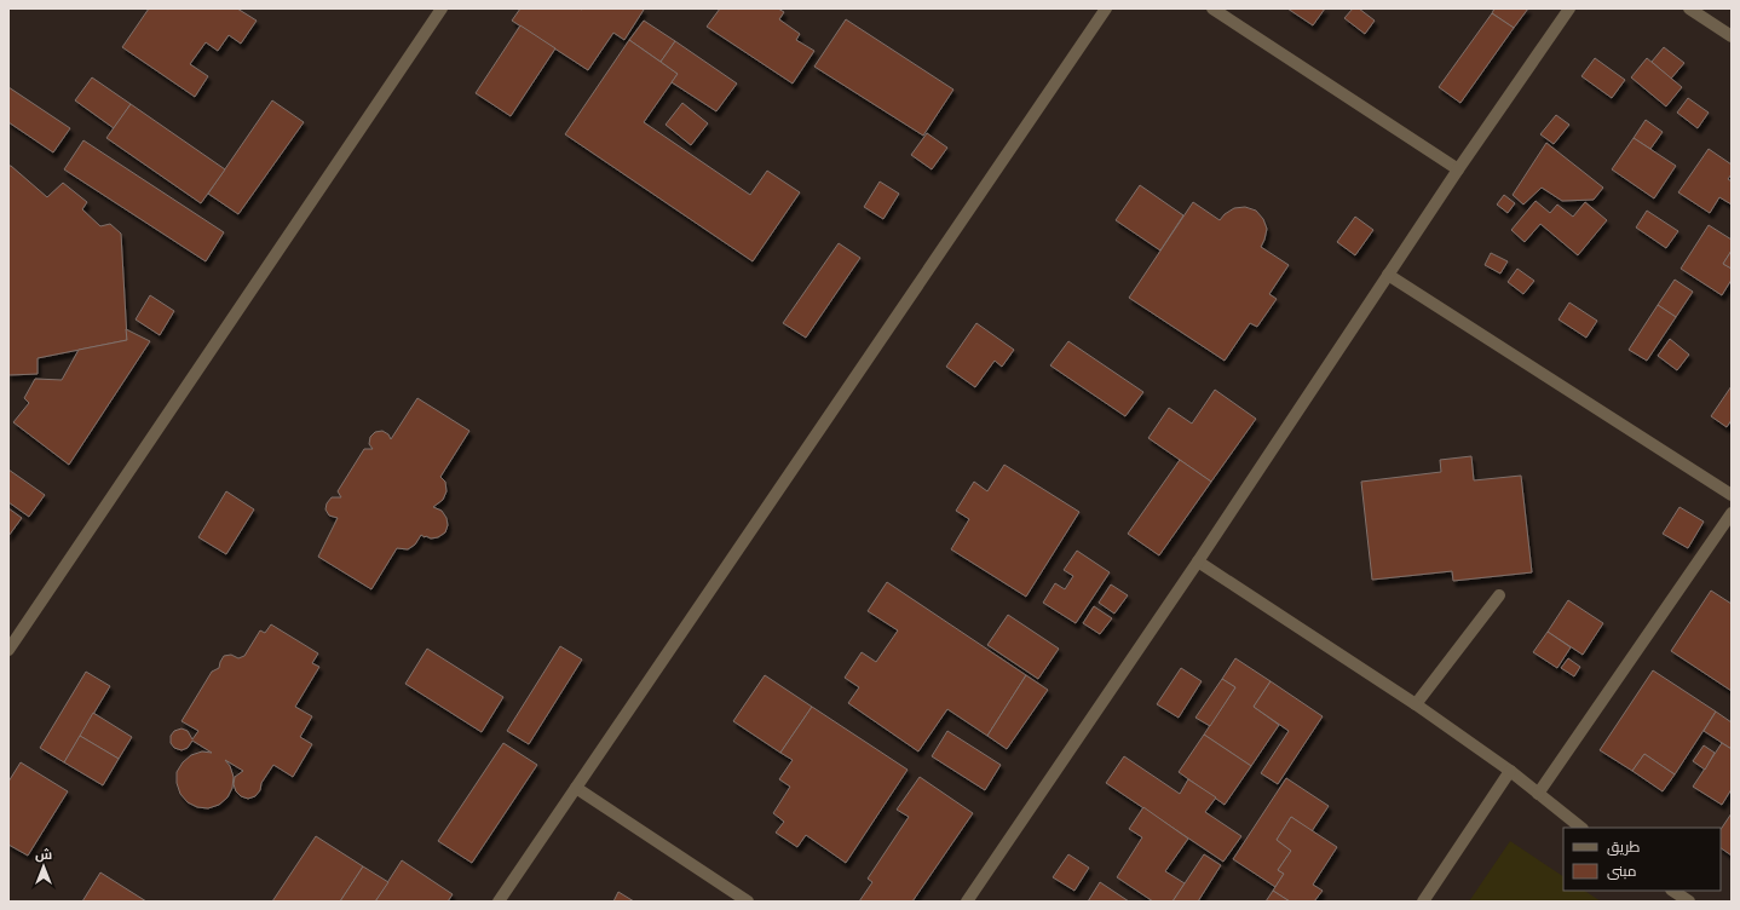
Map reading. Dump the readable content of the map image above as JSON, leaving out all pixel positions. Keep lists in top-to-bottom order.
{
  "legend": ["طريق", "مبنى"],
  "north": "top"
}
